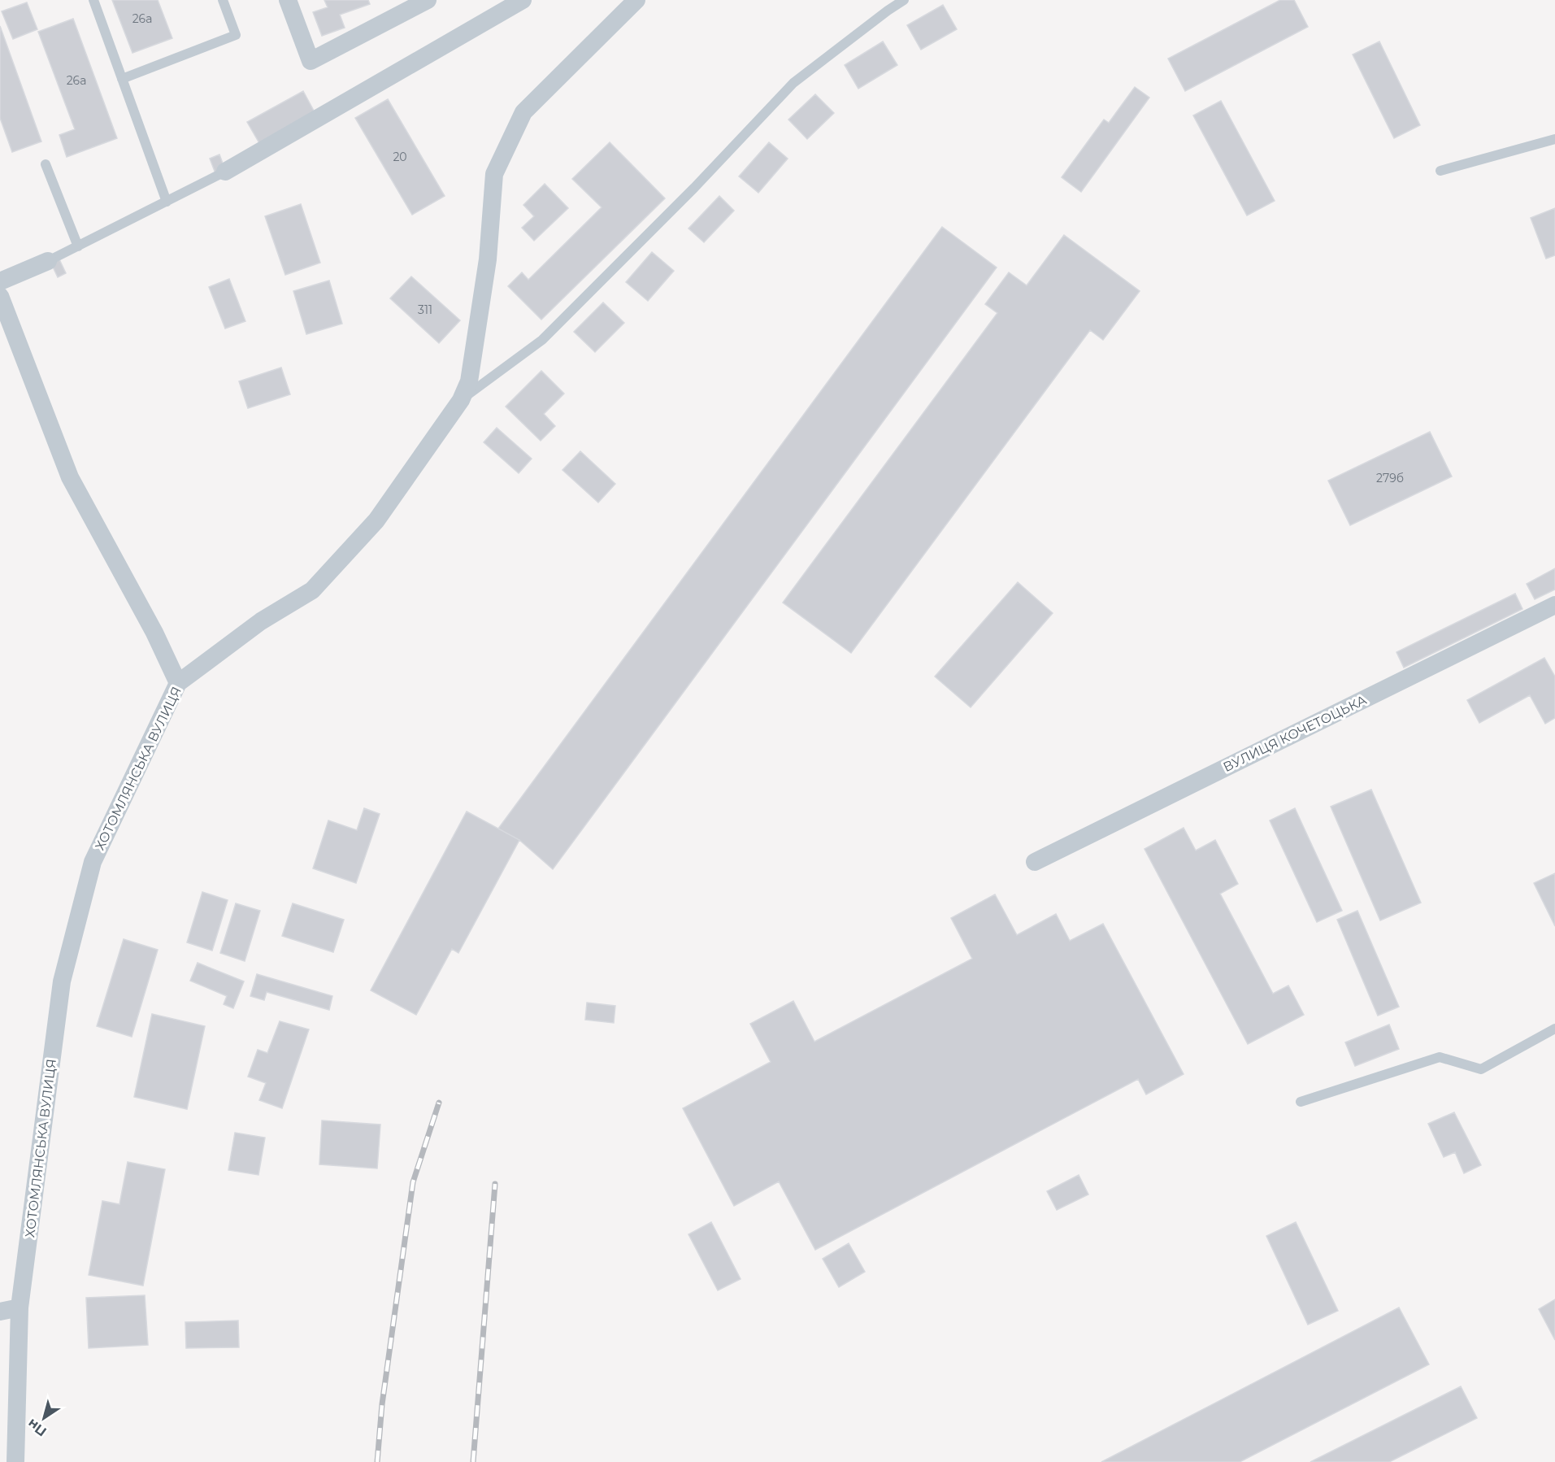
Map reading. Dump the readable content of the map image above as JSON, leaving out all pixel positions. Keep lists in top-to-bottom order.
{
  "streets": {
    "street": ["ВУЛИЦЯ КОЧЕТОЦЬКА", "ХОТОМЛЯНСЬКА ВУЛИЦЯ"]
  },
  "house_numbers": [
    "26а",
    "26а",
    "20",
    "311",
    "279б"
  ],
  "north": "bottom left"
}
